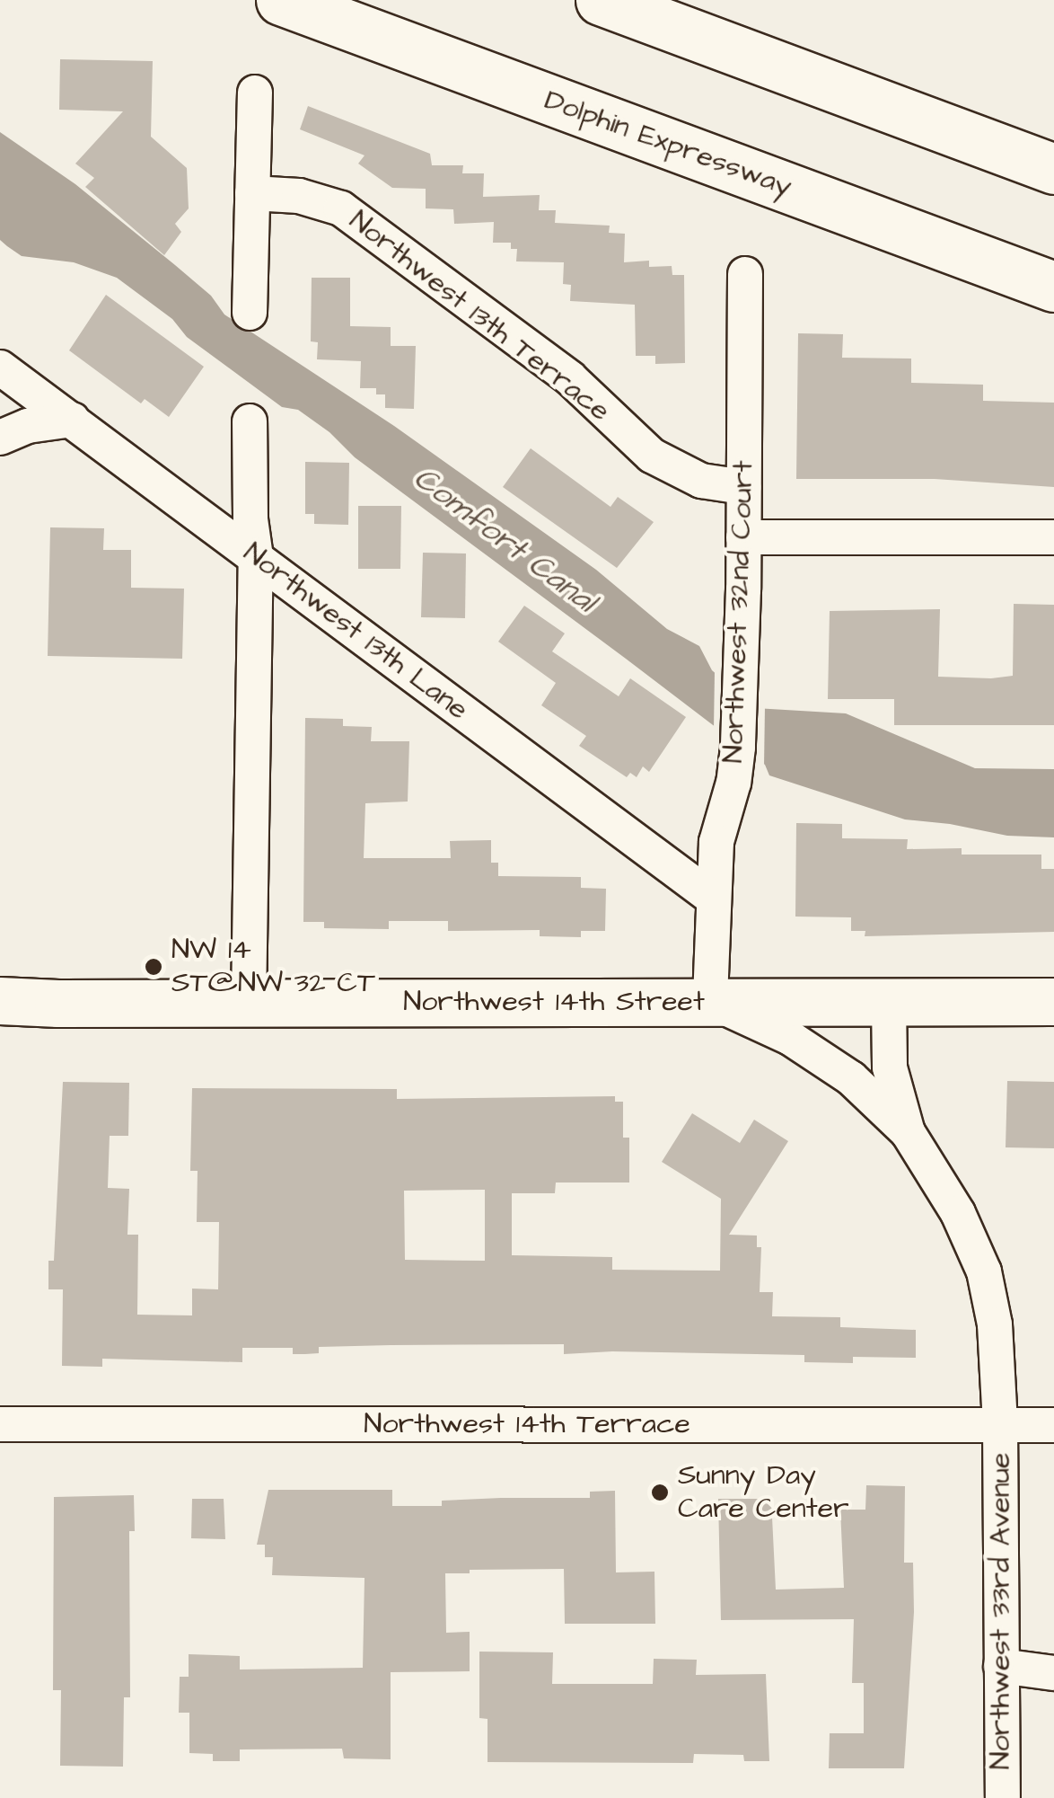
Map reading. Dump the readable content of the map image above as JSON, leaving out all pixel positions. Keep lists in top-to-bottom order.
{
  "streets": {
    "highway": ["Dolphin Expressway"],
    "street": [
      "Northwest 13th Terrace",
      "Northwest 32nd Court",
      "Northwest 13th Lane",
      "Northwest 14th Street",
      "Northwest 14th Terrace",
      "Northwest 33rd Avenue"
    ]
  },
  "crossings": [
    ["Northwest 13th Terrace", "Northwest 32nd Court"],
    ["Northwest 32nd Court", "Northwest 13th Lane"],
    ["Northwest 32nd Court", "Northwest 14th Street"],
    ["Northwest 14th Terrace", "Northwest 33rd Avenue"]
  ],
  "water": ["Comfort Canal"],
  "places": ["NW 14 ST@NW 32 CT", "Sunny Day Care Center"]
}
